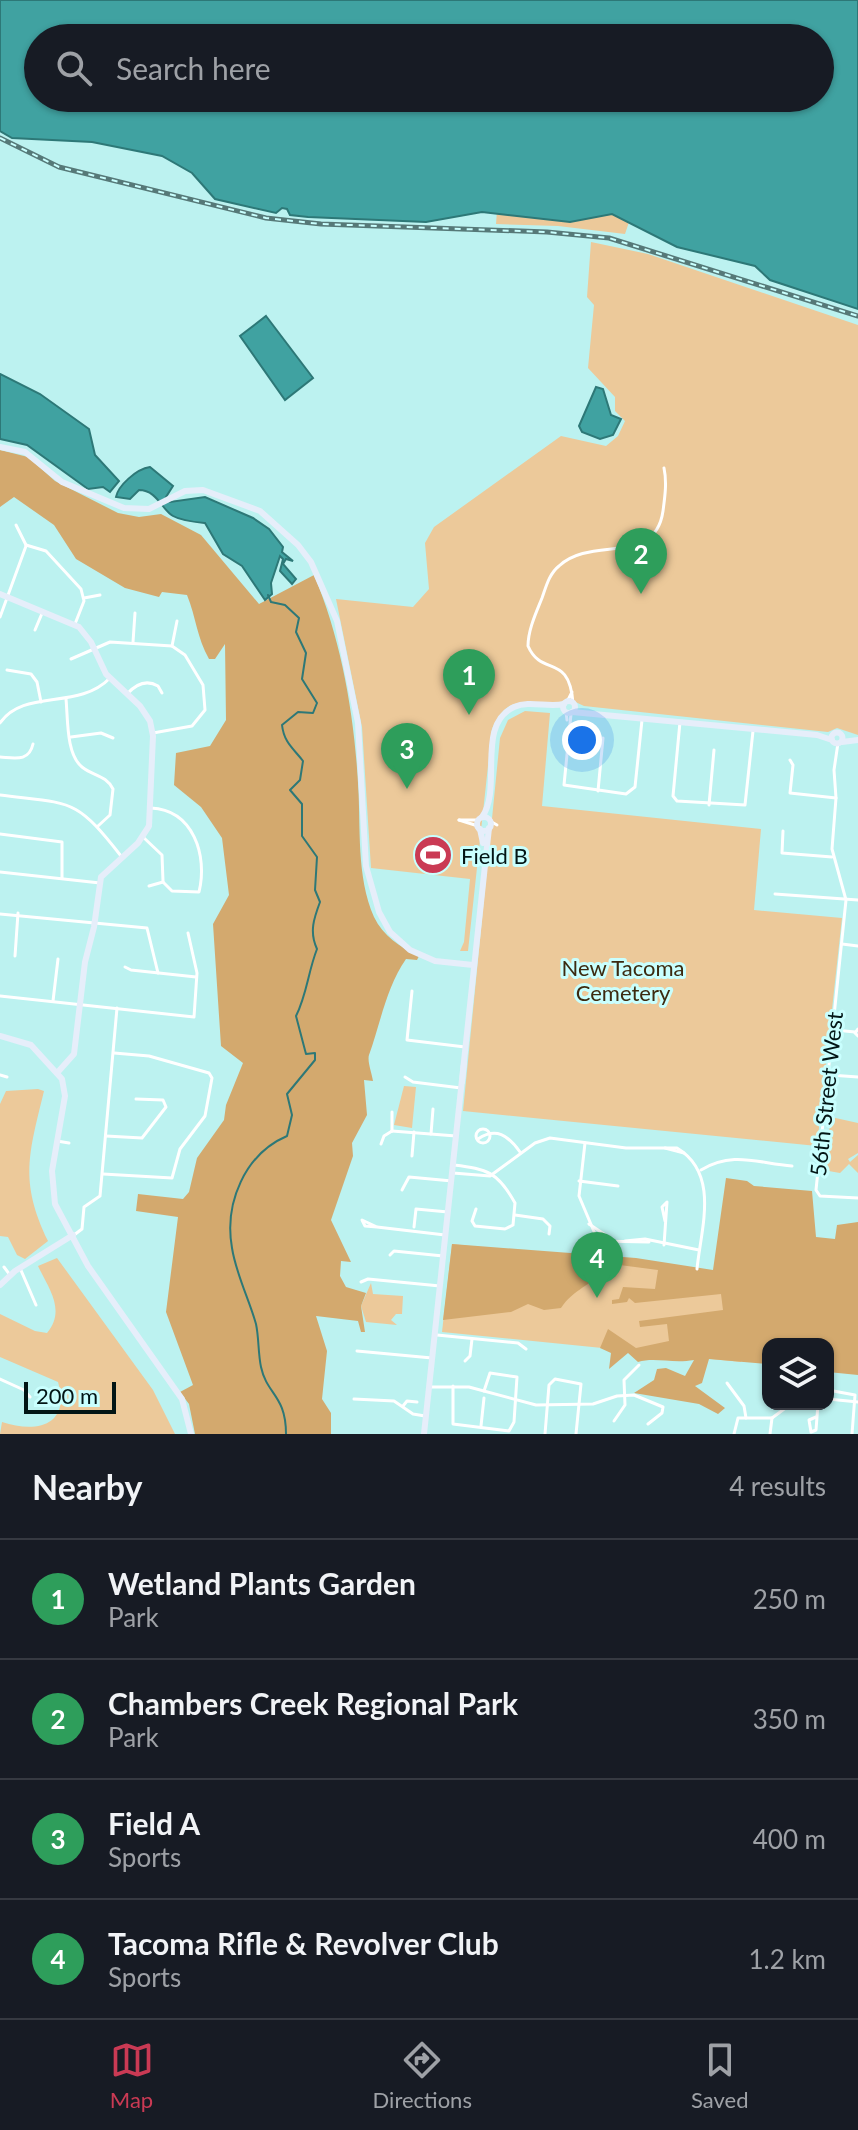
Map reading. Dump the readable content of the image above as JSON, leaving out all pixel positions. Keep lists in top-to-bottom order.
{
  "streets": {
    "street": ["56th Street West"]
  },
  "parks": ["New Tacoma Cemetery"],
  "places": {
    "sports": ["Field B"]
  },
  "scale_bar": "200 m",
  "page": {
    "search": "Search here",
    "pins": [
      "2",
      "1",
      "3",
      "4"
    ],
    "scale": "200 m",
    "heading": ["Nearby", "4 results"],
    "list": [
      {
        "mark": "1",
        "name": "Wetland Plants Garden",
        "note": "Park",
        "value": "250 m"
      },
      {
        "mark": "2",
        "name": "Chambers Creek Regional Park",
        "note": "Park",
        "value": "350 m"
      },
      {
        "mark": "3",
        "name": "Field A",
        "note": "Sports",
        "value": "400 m"
      },
      {
        "mark": "4",
        "name": "Tacoma Rifle & Revolver Club",
        "note": "Sports",
        "value": "1.2 km"
      }
    ],
    "nav": ["Map", "Directions", "Saved"]
  }
}
